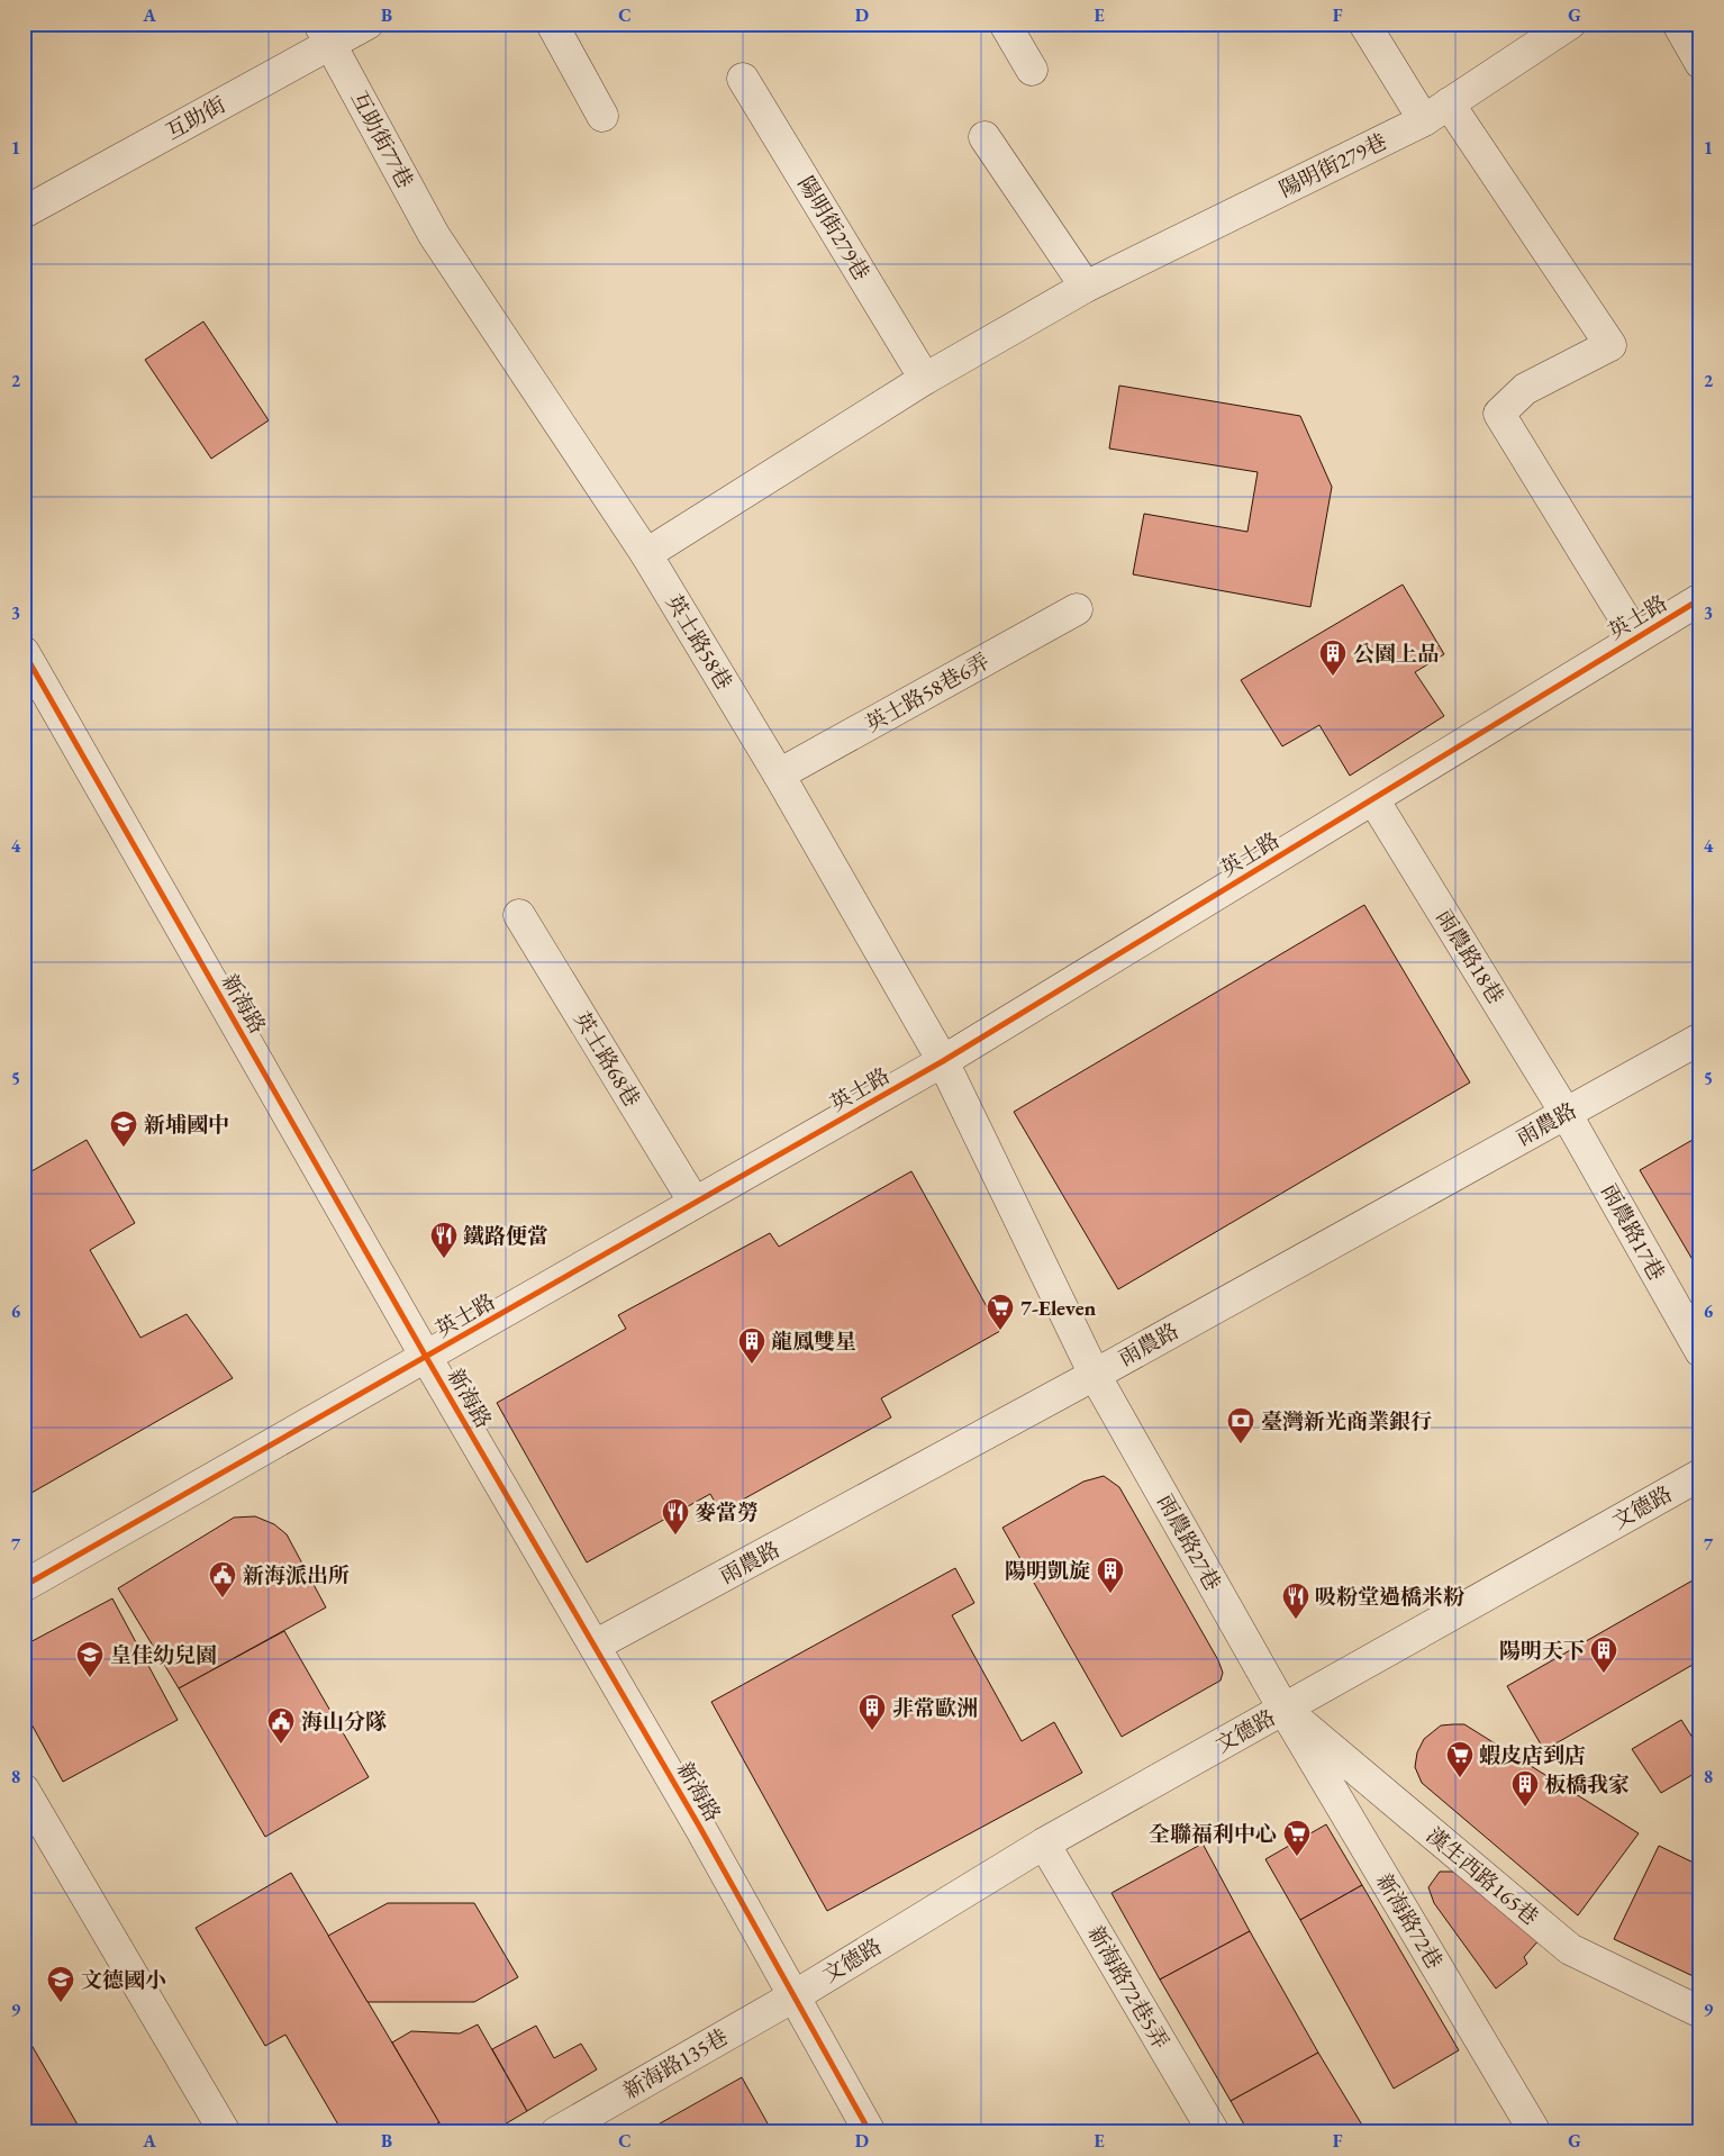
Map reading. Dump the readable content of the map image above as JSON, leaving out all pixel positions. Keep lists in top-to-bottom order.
{
  "streets": {
    "street": [
      "互助街",
      "互助街77巷",
      "陽明街279巷",
      "英士路",
      "英士路58巷",
      "英士路58巷6弄",
      "雨農路18巷",
      "新海路",
      "英士路68巷",
      "雨農路",
      "雨農路17巷",
      "文德路",
      "雨農路27巷",
      "漢生西路165巷",
      "新海路72巷",
      "新海路72巷5弄",
      "新海路135巷"
    ]
  },
  "crossings": [
    ["互助街", "互助街77巷"],
    ["互助街77巷", "英士路58巷"],
    ["陽明街279巷", "英士路58巷"],
    ["英士路", "英士路58巷"],
    ["英士路", "雨農路18巷"],
    ["英士路", "新海路"],
    ["英士路", "英士路68巷"],
    ["英士路", "雨農路27巷"],
    ["英士路58巷", "英士路58巷6弄"],
    ["英士路58巷", "雨農路27巷"],
    ["雨農路18巷", "雨農路"],
    ["雨農路18巷", "雨農路17巷"],
    ["新海路", "雨農路"],
    ["新海路", "文德路"],
    ["新海路", "新海路135巷"],
    ["雨農路", "雨農路17巷"],
    ["雨農路", "雨農路27巷"],
    ["文德路", "雨農路27巷"],
    ["文德路", "漢生西路165巷"],
    ["文德路", "新海路72巷"],
    ["文德路", "新海路72巷5弄"],
    ["文德路", "新海路135巷"],
    ["雨農路27巷", "漢生西路165巷"],
    ["雨農路27巷", "新海路72巷"],
    ["漢生西路165巷", "新海路72巷"]
  ],
  "places": {
    "building": [
      "公園上品",
      "龍鳳雙星",
      "陽明凱旋",
      "陽明天下",
      "非常歐洲",
      "板橋我家"
    ],
    "school or university": ["新埔國中", "皇佳幼兒園", "文德國小"],
    "restaurant": ["鐵路便當", "麥當勞", "吸粉堂過橋米粉"],
    "supermarket": ["7-Eleven", "蝦皮店到店", "全聯福利中心"],
    "bank": ["臺灣新光商業銀行"],
    "public building": ["新海派出所", "海山分隊"]
  },
  "grid": {
    "columns": [
      "A",
      "B",
      "C",
      "D",
      "E",
      "F",
      "G"
    ],
    "rows": [
      "1",
      "2",
      "3",
      "4",
      "5",
      "6",
      "7",
      "8",
      "9"
    ]
  }
}
